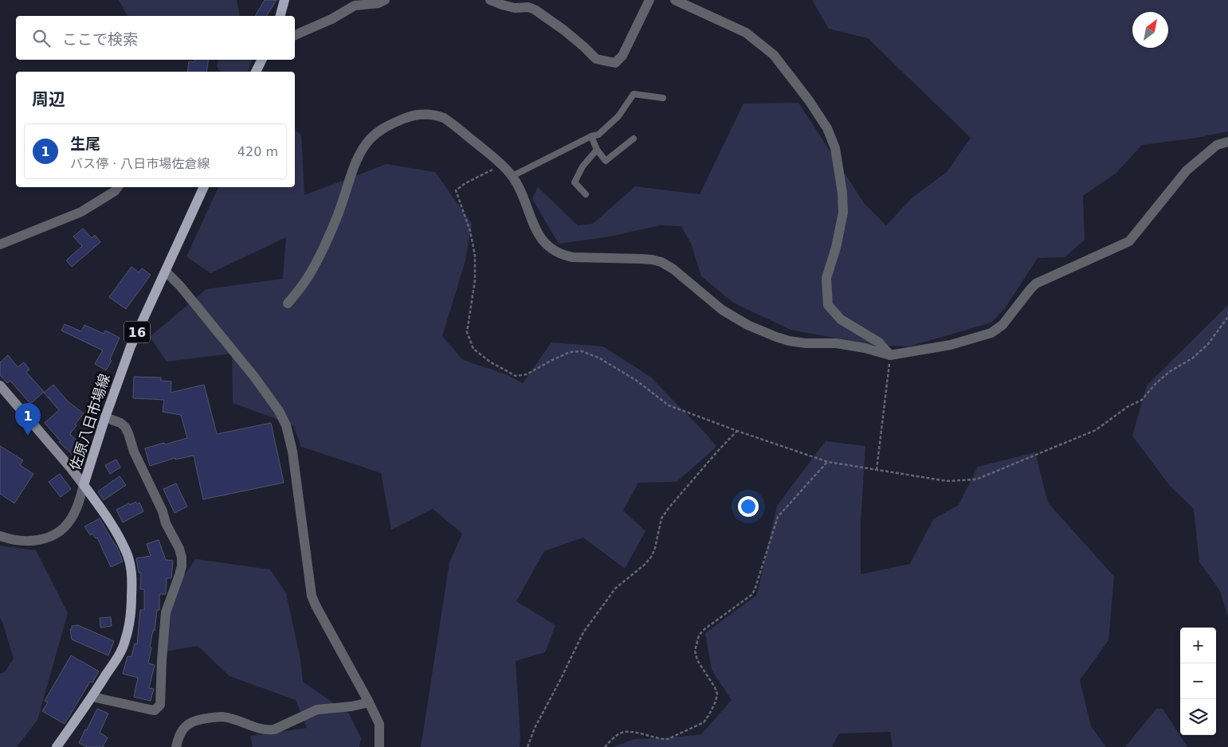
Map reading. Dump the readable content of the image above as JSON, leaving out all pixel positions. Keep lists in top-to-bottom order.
{
  "streets": {
    "main road": ["16", "佐原八日市場線"]
  },
  "north": "top right",
  "page": {
    "search": "ここで検索",
    "heading": "周辺",
    "list": [
      {
        "mark": "1",
        "name": "生尾",
        "note": "バス停 · 八日市場佐倉線",
        "value": "420 m"
      }
    ],
    "pins": "1",
    "map_buttons": ["+", "−"]
  }
}
